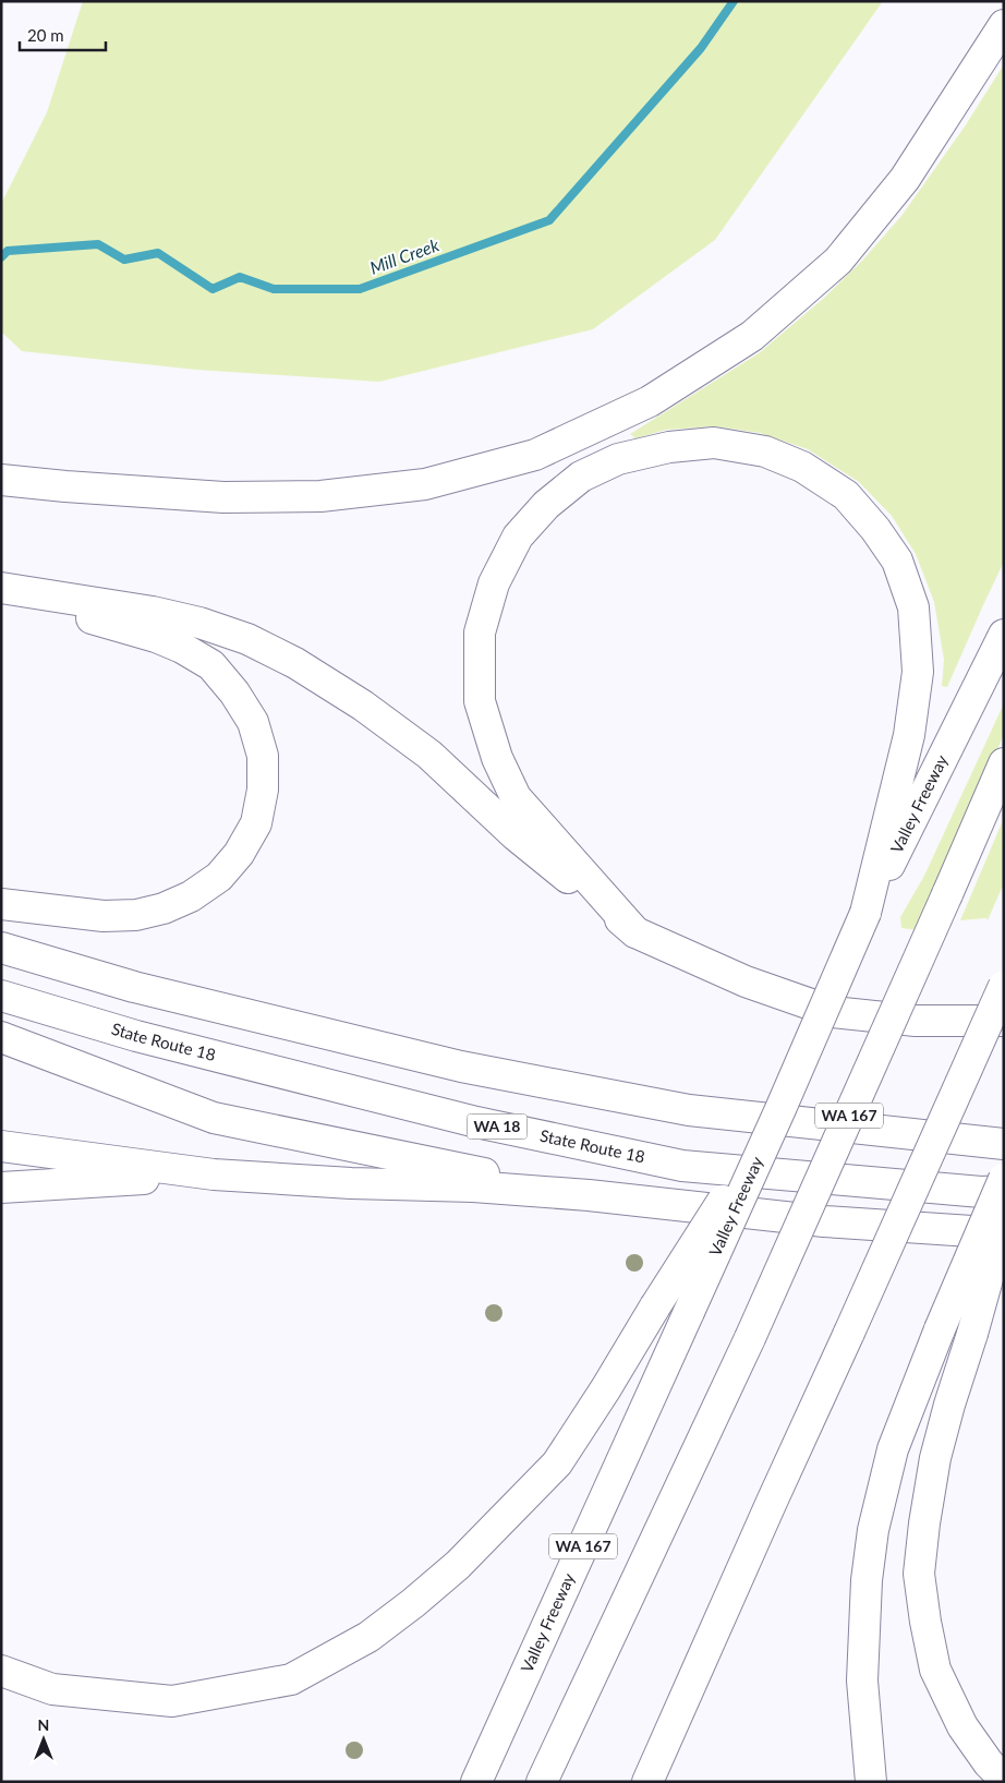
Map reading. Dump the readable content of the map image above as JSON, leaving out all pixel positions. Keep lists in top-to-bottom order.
{
  "streets": {
    "highway": [
      "Valley Freeway",
      "State Route 18",
      "WA 167",
      "WA 18"
    ]
  },
  "water": ["Mill Creek"],
  "scale_bar": "20 m",
  "north": "top"
}
